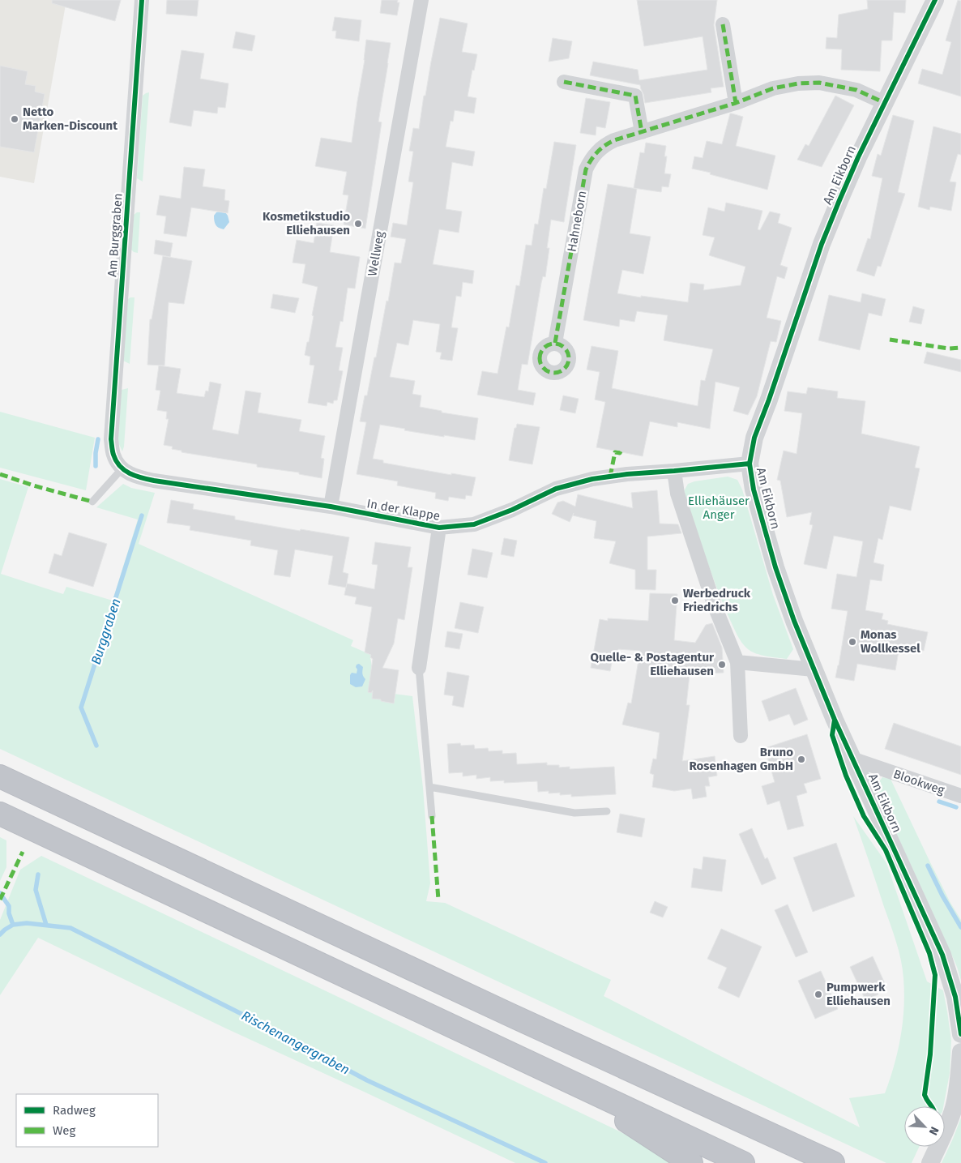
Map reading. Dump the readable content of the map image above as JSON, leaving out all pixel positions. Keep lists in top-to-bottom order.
{
  "streets": {
    "street": [
      "Am Eikborn",
      "Hahneborn",
      "Am Burggraben",
      "Wellweg",
      "In der Klappe",
      "Blookweg"
    ]
  },
  "crossings": [
    ["Am Eikborn", "Hahneborn"],
    ["Am Eikborn", "In der Klappe"],
    ["Am Eikborn", "Blookweg"],
    ["Am Burggraben", "In der Klappe"],
    ["Wellweg", "In der Klappe"]
  ],
  "water": ["Burggraben", "Rischenangergraben"],
  "parks": ["Elliehäuser Anger"],
  "places": [
    "Netto Marken-Discount",
    "Kosmetikstudio Elliehausen",
    "Werbedruck Friedrichs",
    "Monas Wollkessel",
    "Quelle- & Postagentur Elliehausen",
    "Bruno Rosenhagen GmbH",
    "Pumpwerk Elliehausen"
  ],
  "legend": ["Radweg", "Weg"],
  "north": "bottom right"
}
